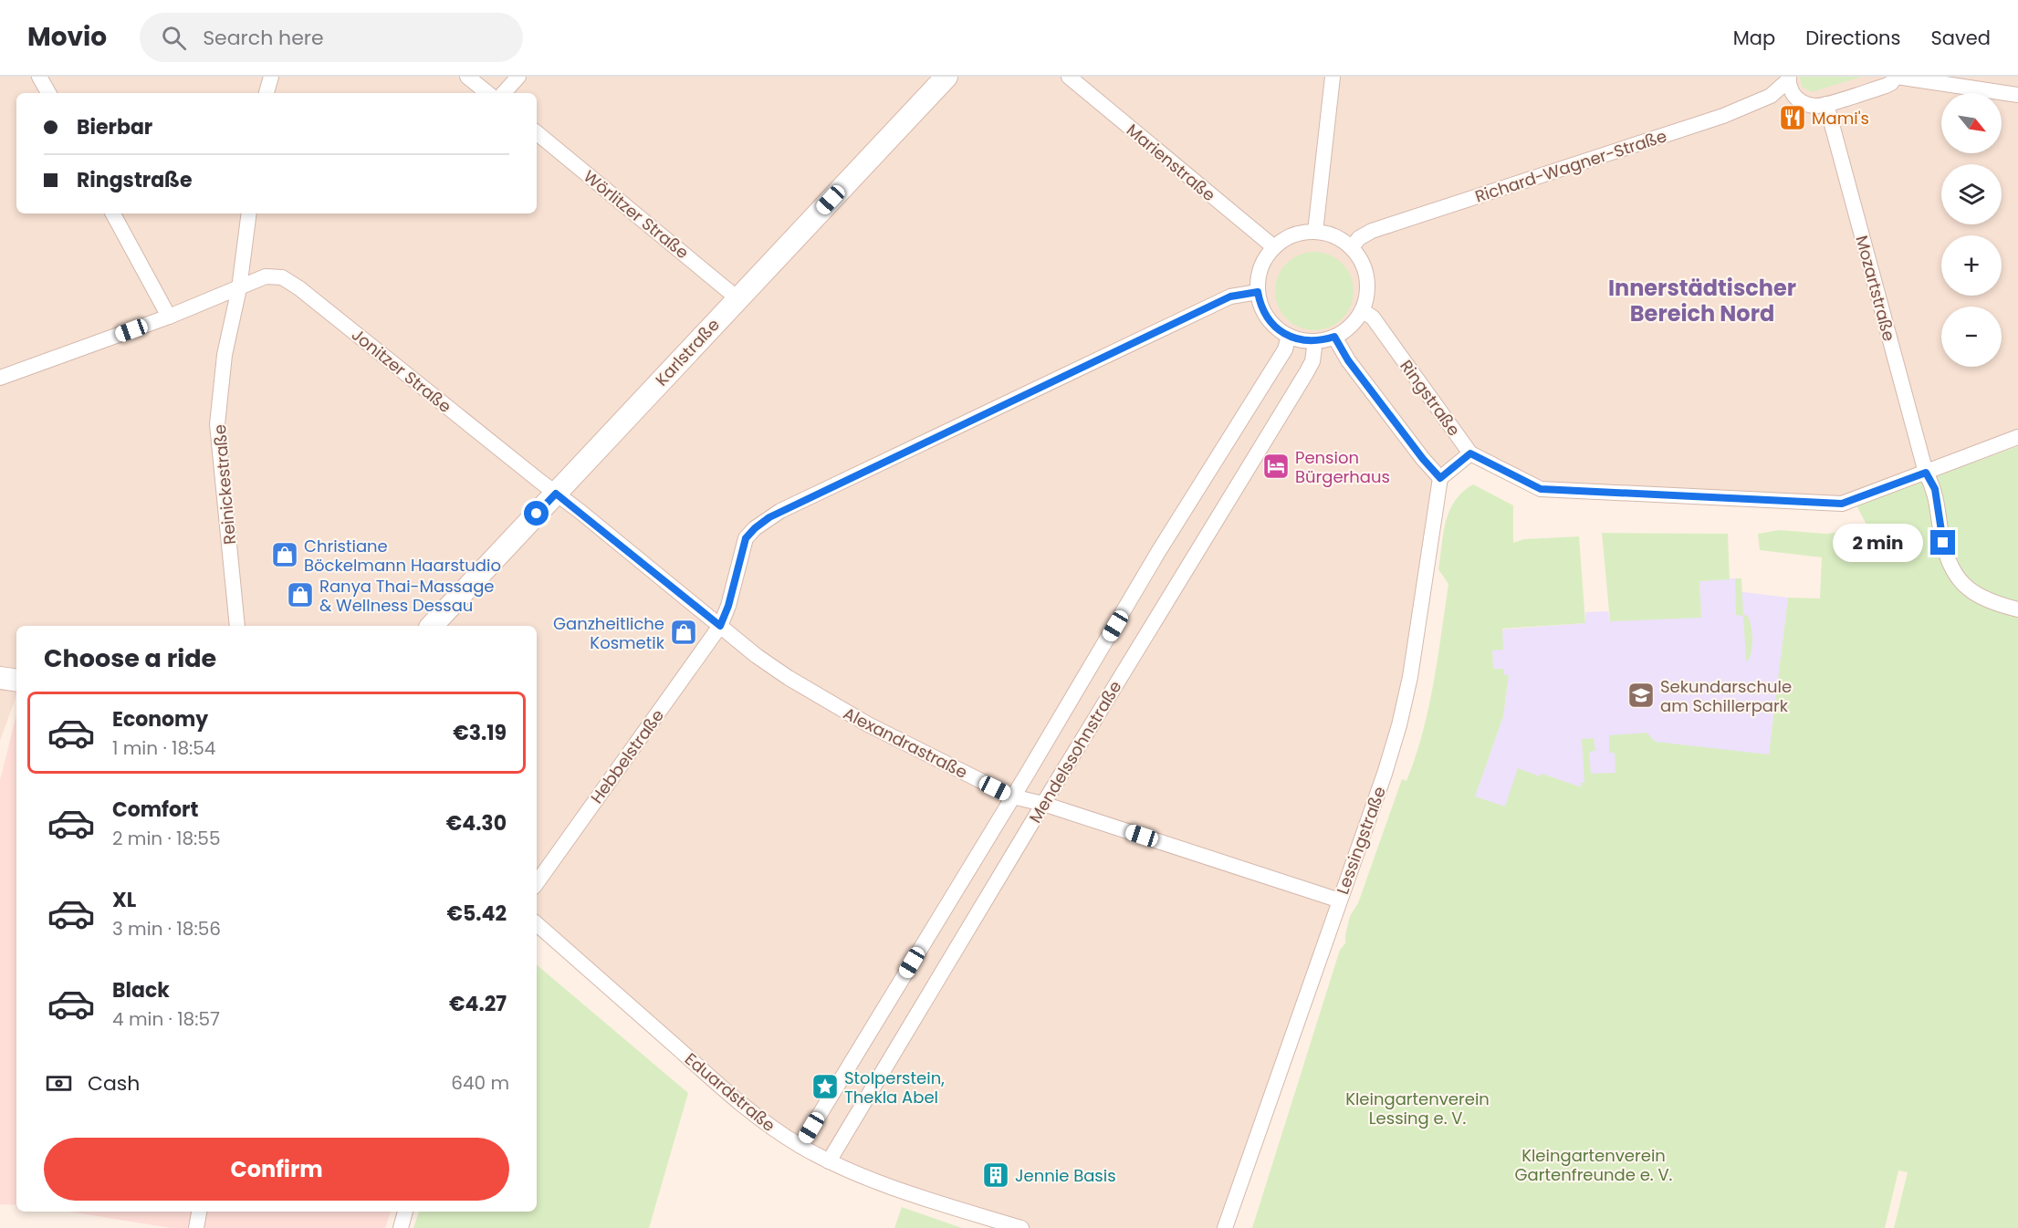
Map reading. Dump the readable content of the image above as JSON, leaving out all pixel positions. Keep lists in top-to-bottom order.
{
  "streets": {
    "main road": ["Karlstraße"],
    "street": [
      "Marienstraße",
      "Richard-Wagner-Straße",
      "Wörlitzer Straße",
      "Mozartstraße",
      "Jonitzer Straße",
      "Ringstraße",
      "Reinickestraße",
      "Alexandrastraße",
      "Mendelssohnstraße",
      "Hebbelstraße",
      "Lessingstraße",
      "Eduardstraße"
    ]
  },
  "crossings": [
    ["Marienstraße", "Richard-Wagner-Straße"],
    ["Marienstraße", "Ringstraße"],
    ["Marienstraße", "Mendelssohnstraße"],
    ["Marienstraße", "Hebbelstraße"],
    ["Richard-Wagner-Straße", "Mozartstraße"],
    ["Richard-Wagner-Straße", "Ringstraße"],
    ["Richard-Wagner-Straße", "Mendelssohnstraße"],
    ["Richard-Wagner-Straße", "Hebbelstraße"],
    ["Wörlitzer Straße", "Karlstraße"],
    ["Mozartstraße", "Ringstraße"],
    ["Karlstraße", "Jonitzer Straße"],
    ["Karlstraße", "Alexandrastraße"],
    ["Jonitzer Straße", "Reinickestraße"],
    ["Jonitzer Straße", "Alexandrastraße"],
    ["Ringstraße", "Mendelssohnstraße"],
    ["Ringstraße", "Hebbelstraße"],
    ["Alexandrastraße", "Mendelssohnstraße"],
    ["Alexandrastraße", "Hebbelstraße"],
    ["Alexandrastraße", "Lessingstraße"],
    ["Mendelssohnstraße", "Hebbelstraße"],
    ["Mendelssohnstraße", "Eduardstraße"]
  ],
  "districts": ["Innerstädtischer Bereich Nord"],
  "parks": ["Kleingartenverein Lessing e. V.", "Kleingartenverein Gartenfreunde e. V."],
  "places": {
    "restaurant": ["Mami's"],
    "hotel": ["Pension Bürgerhaus"],
    "shop": ["Christiane Böckelmann Haarstudio", "Ranya Thai-Massage & Wellness Dessau", "Ganzheitliche Kosmetik"],
    "school or university": ["Sekundarschule am Schillerpark"],
    "place": ["Stolperstein, Thekla Abel"],
    "building": ["Jennie Basis"]
  },
  "north": "bottom right",
  "page": {
    "header": "Movio",
    "search": "Search here",
    "nav": ["Map", "Directions", "Saved"],
    "map_buttons": ["+", "−"],
    "banner": ["Bierbar", "Ringstraße"],
    "bubble": "2 min",
    "heading": "Choose a ride",
    "list": [
      {
        "name": "Economy",
        "note": "1 min · 18:54",
        "value": "€3.19"
      },
      {
        "name": "Comfort",
        "note": "2 min · 18:55",
        "value": "€4.30"
      },
      {
        "name": "XL",
        "note": "3 min · 18:56",
        "value": "€5.42"
      },
      {
        "name": "Black",
        "note": "4 min · 18:57",
        "value": "€4.27"
      }
    ],
    "pay": ["Cash", "640 m"],
    "buttons": "Confirm"
  }
}
